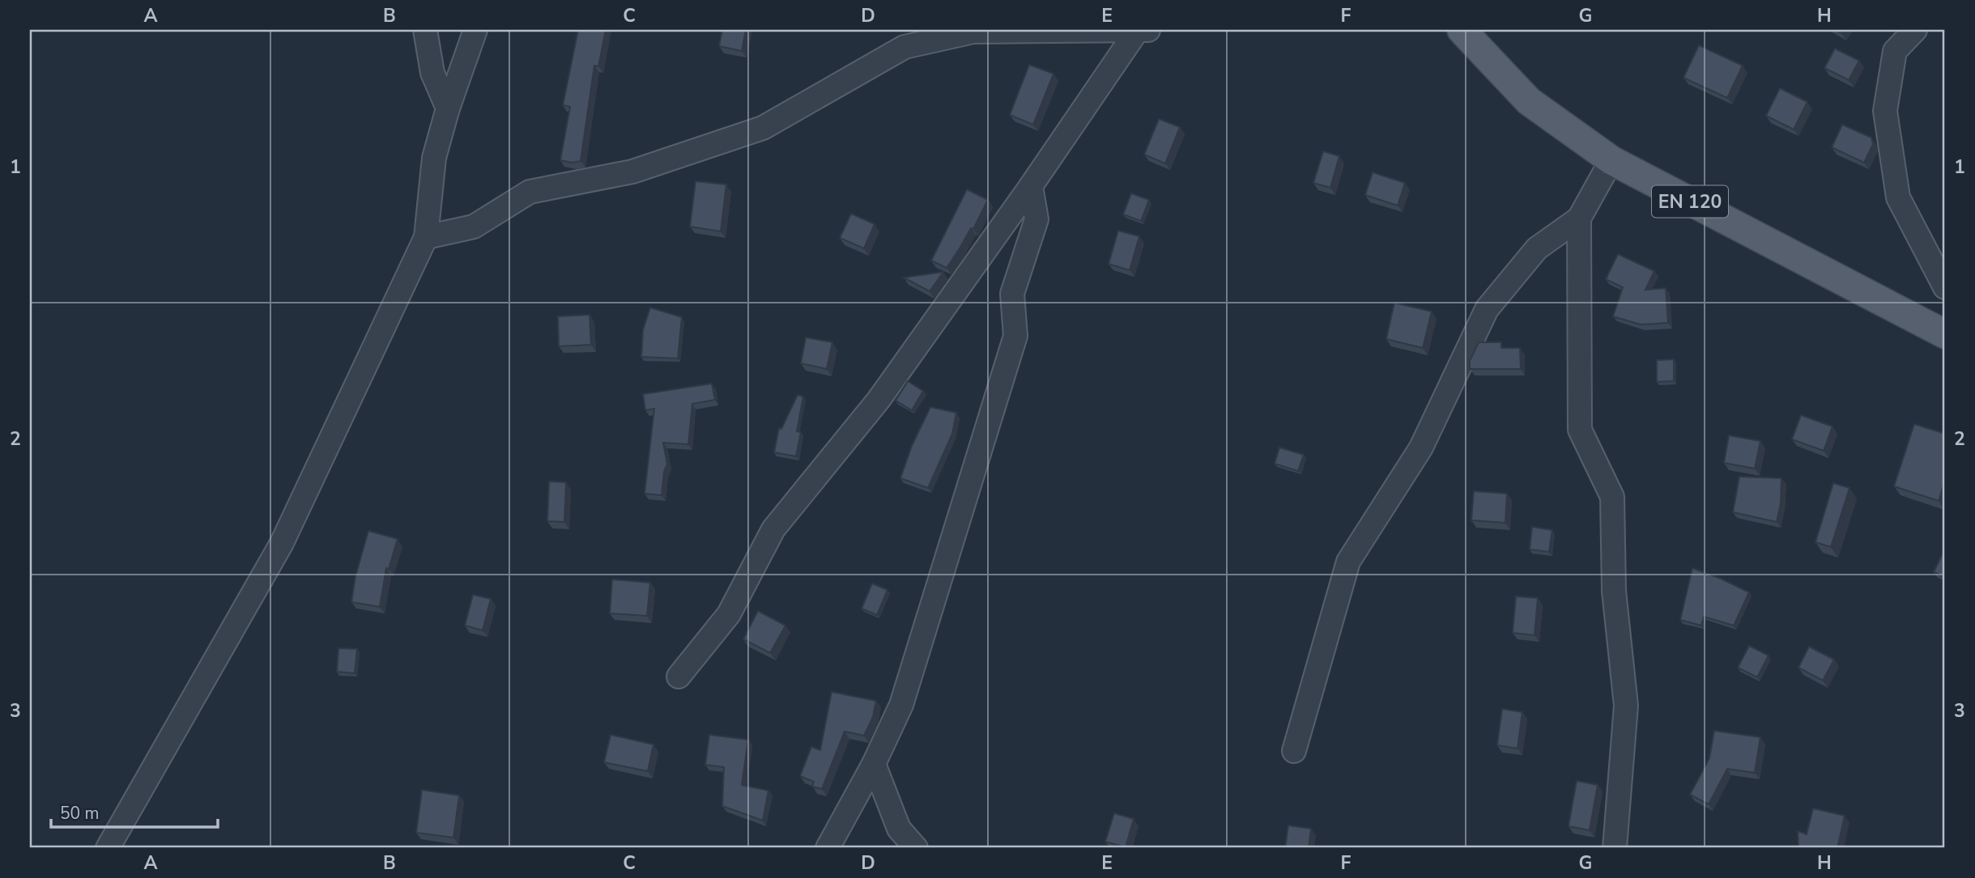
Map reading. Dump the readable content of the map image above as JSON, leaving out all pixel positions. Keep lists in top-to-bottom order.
{
  "streets": {
    "main road": ["EN 120"]
  },
  "scale_bar": "50 m",
  "grid": {
    "columns": [
      "A",
      "B",
      "C",
      "D",
      "E",
      "F",
      "G",
      "H"
    ],
    "rows": ["1", "2", "3"]
  }
}
